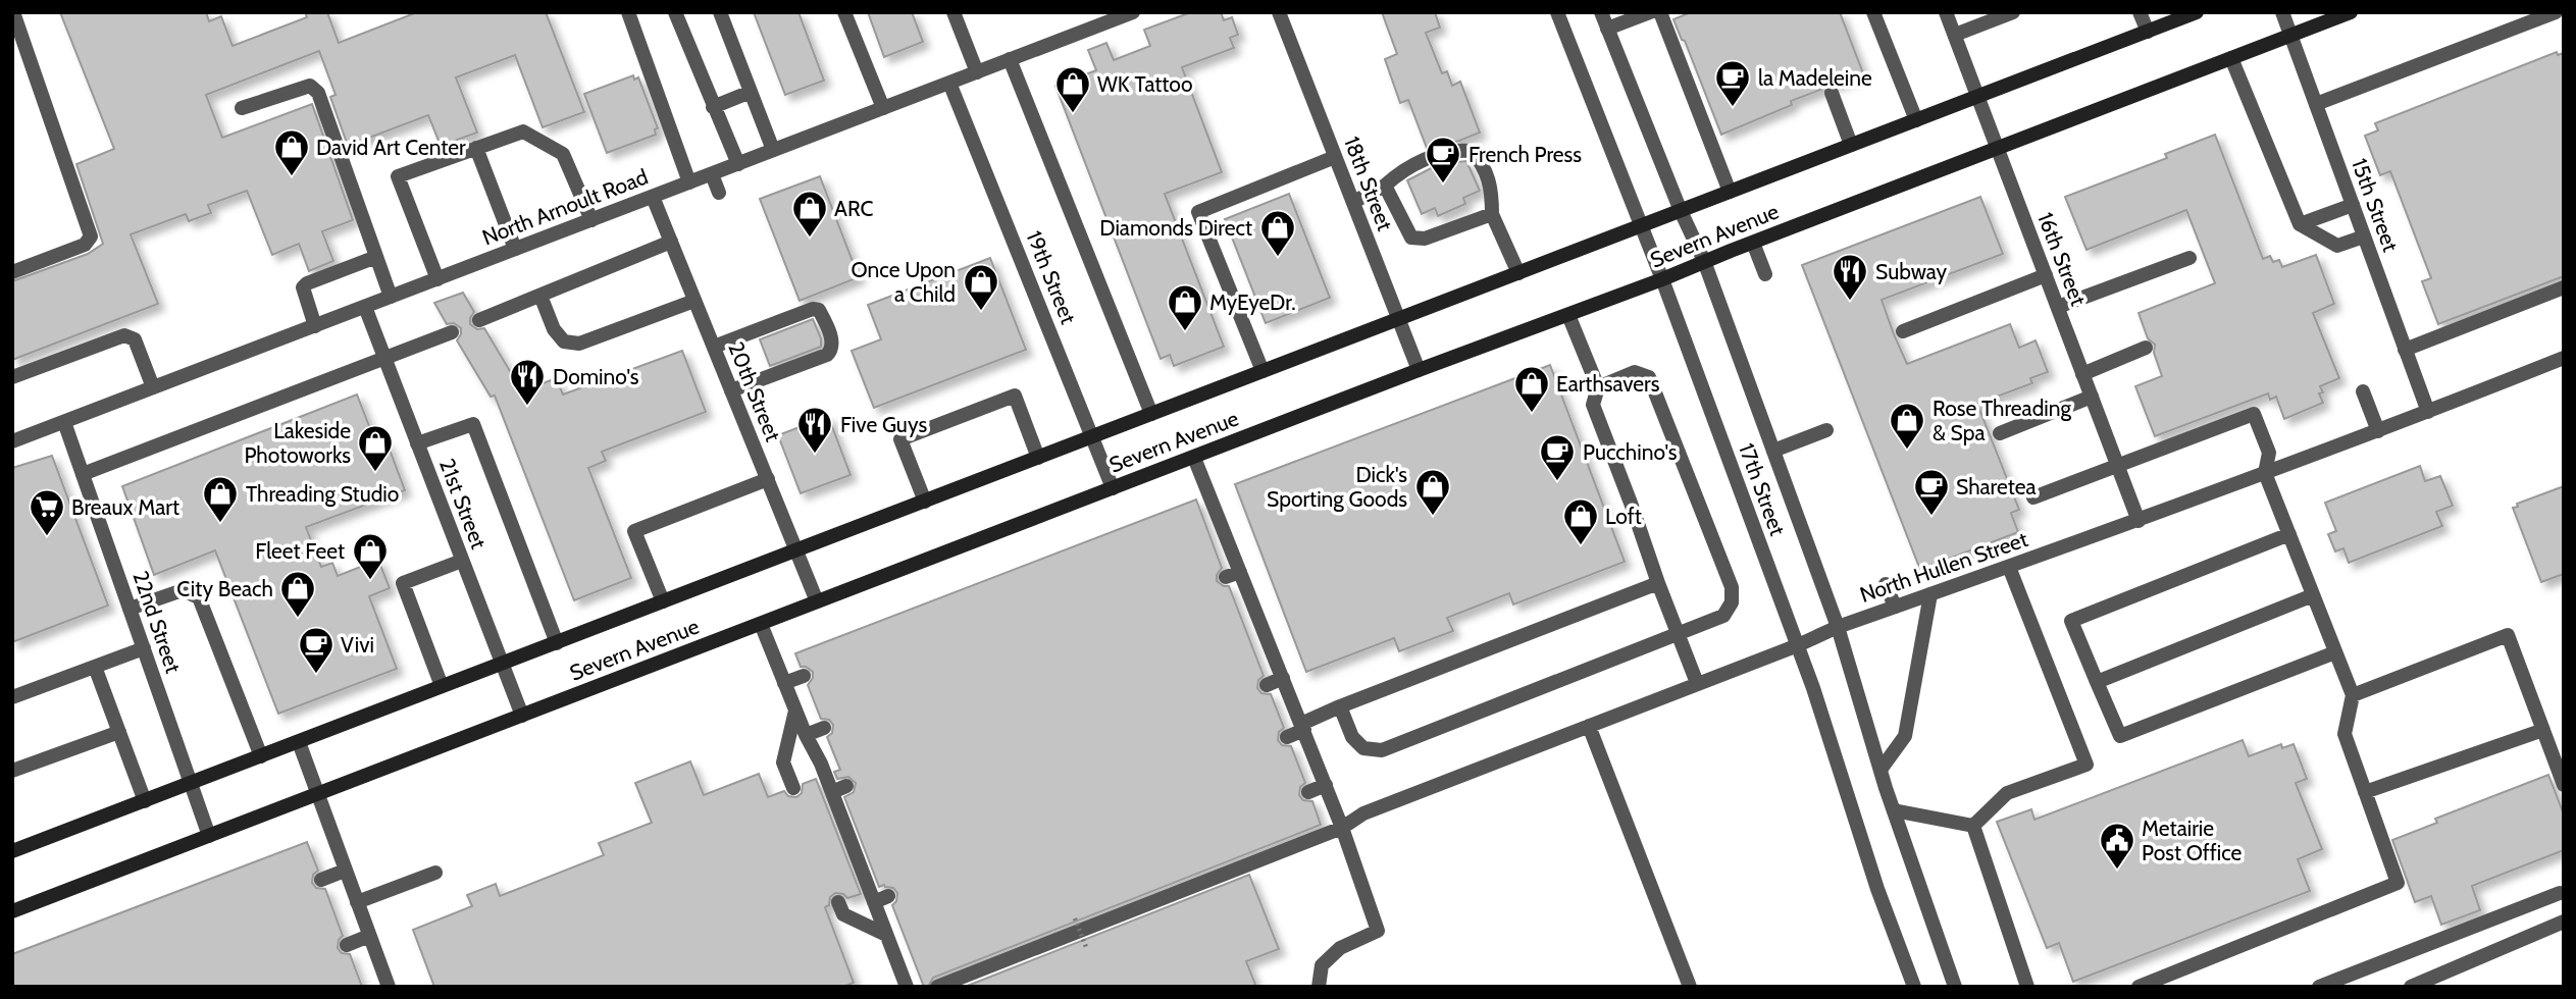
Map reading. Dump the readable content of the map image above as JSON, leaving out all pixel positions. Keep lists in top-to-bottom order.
{
  "streets": {
    "street": [
      "18th Street",
      "15th Street",
      "North Arnoult Road",
      "Severn Avenue",
      "16th Street",
      "19th Street",
      "20th Street",
      "17th Street",
      "21st Street",
      "North Hullen Street",
      "22nd Street"
    ]
  },
  "crossings": [
    ["18th Street", "Severn Avenue"],
    ["15th Street", "Severn Avenue"],
    ["15th Street", "North Hullen Street"],
    ["North Arnoult Road", "19th Street"],
    ["North Arnoult Road", "20th Street"],
    ["North Arnoult Road", "21st Street"],
    ["North Arnoult Road", "22nd Street"],
    ["Severn Avenue", "16th Street"],
    ["Severn Avenue", "19th Street"],
    ["Severn Avenue", "20th Street"],
    ["Severn Avenue", "17th Street"],
    ["Severn Avenue", "21st Street"],
    ["Severn Avenue", "22nd Street"],
    ["16th Street", "North Hullen Street"],
    ["17th Street", "North Hullen Street"]
  ],
  "places": {
    "cafe": [
      "la Madeleine",
      "French Press",
      "Pucchino's",
      "Sharetea",
      "Vivi"
    ],
    "shop": [
      "WK Tattoo",
      "David Art Center",
      "ARC",
      "Diamonds Direct",
      "Once Upon a Child",
      "MyEyeDr.",
      "Earthsavers",
      "Rose Threading & Spa",
      "Lakeside Photoworks",
      "Dick's Sporting Goods",
      "Threading Studio",
      "Loft",
      "Fleet Feet",
      "City Beach"
    ],
    "restaurant": ["Subway", "Domino's", "Five Guys"],
    "supermarket": ["Breaux Mart"],
    "public building": ["Metairie Post Office"]
  }
}
